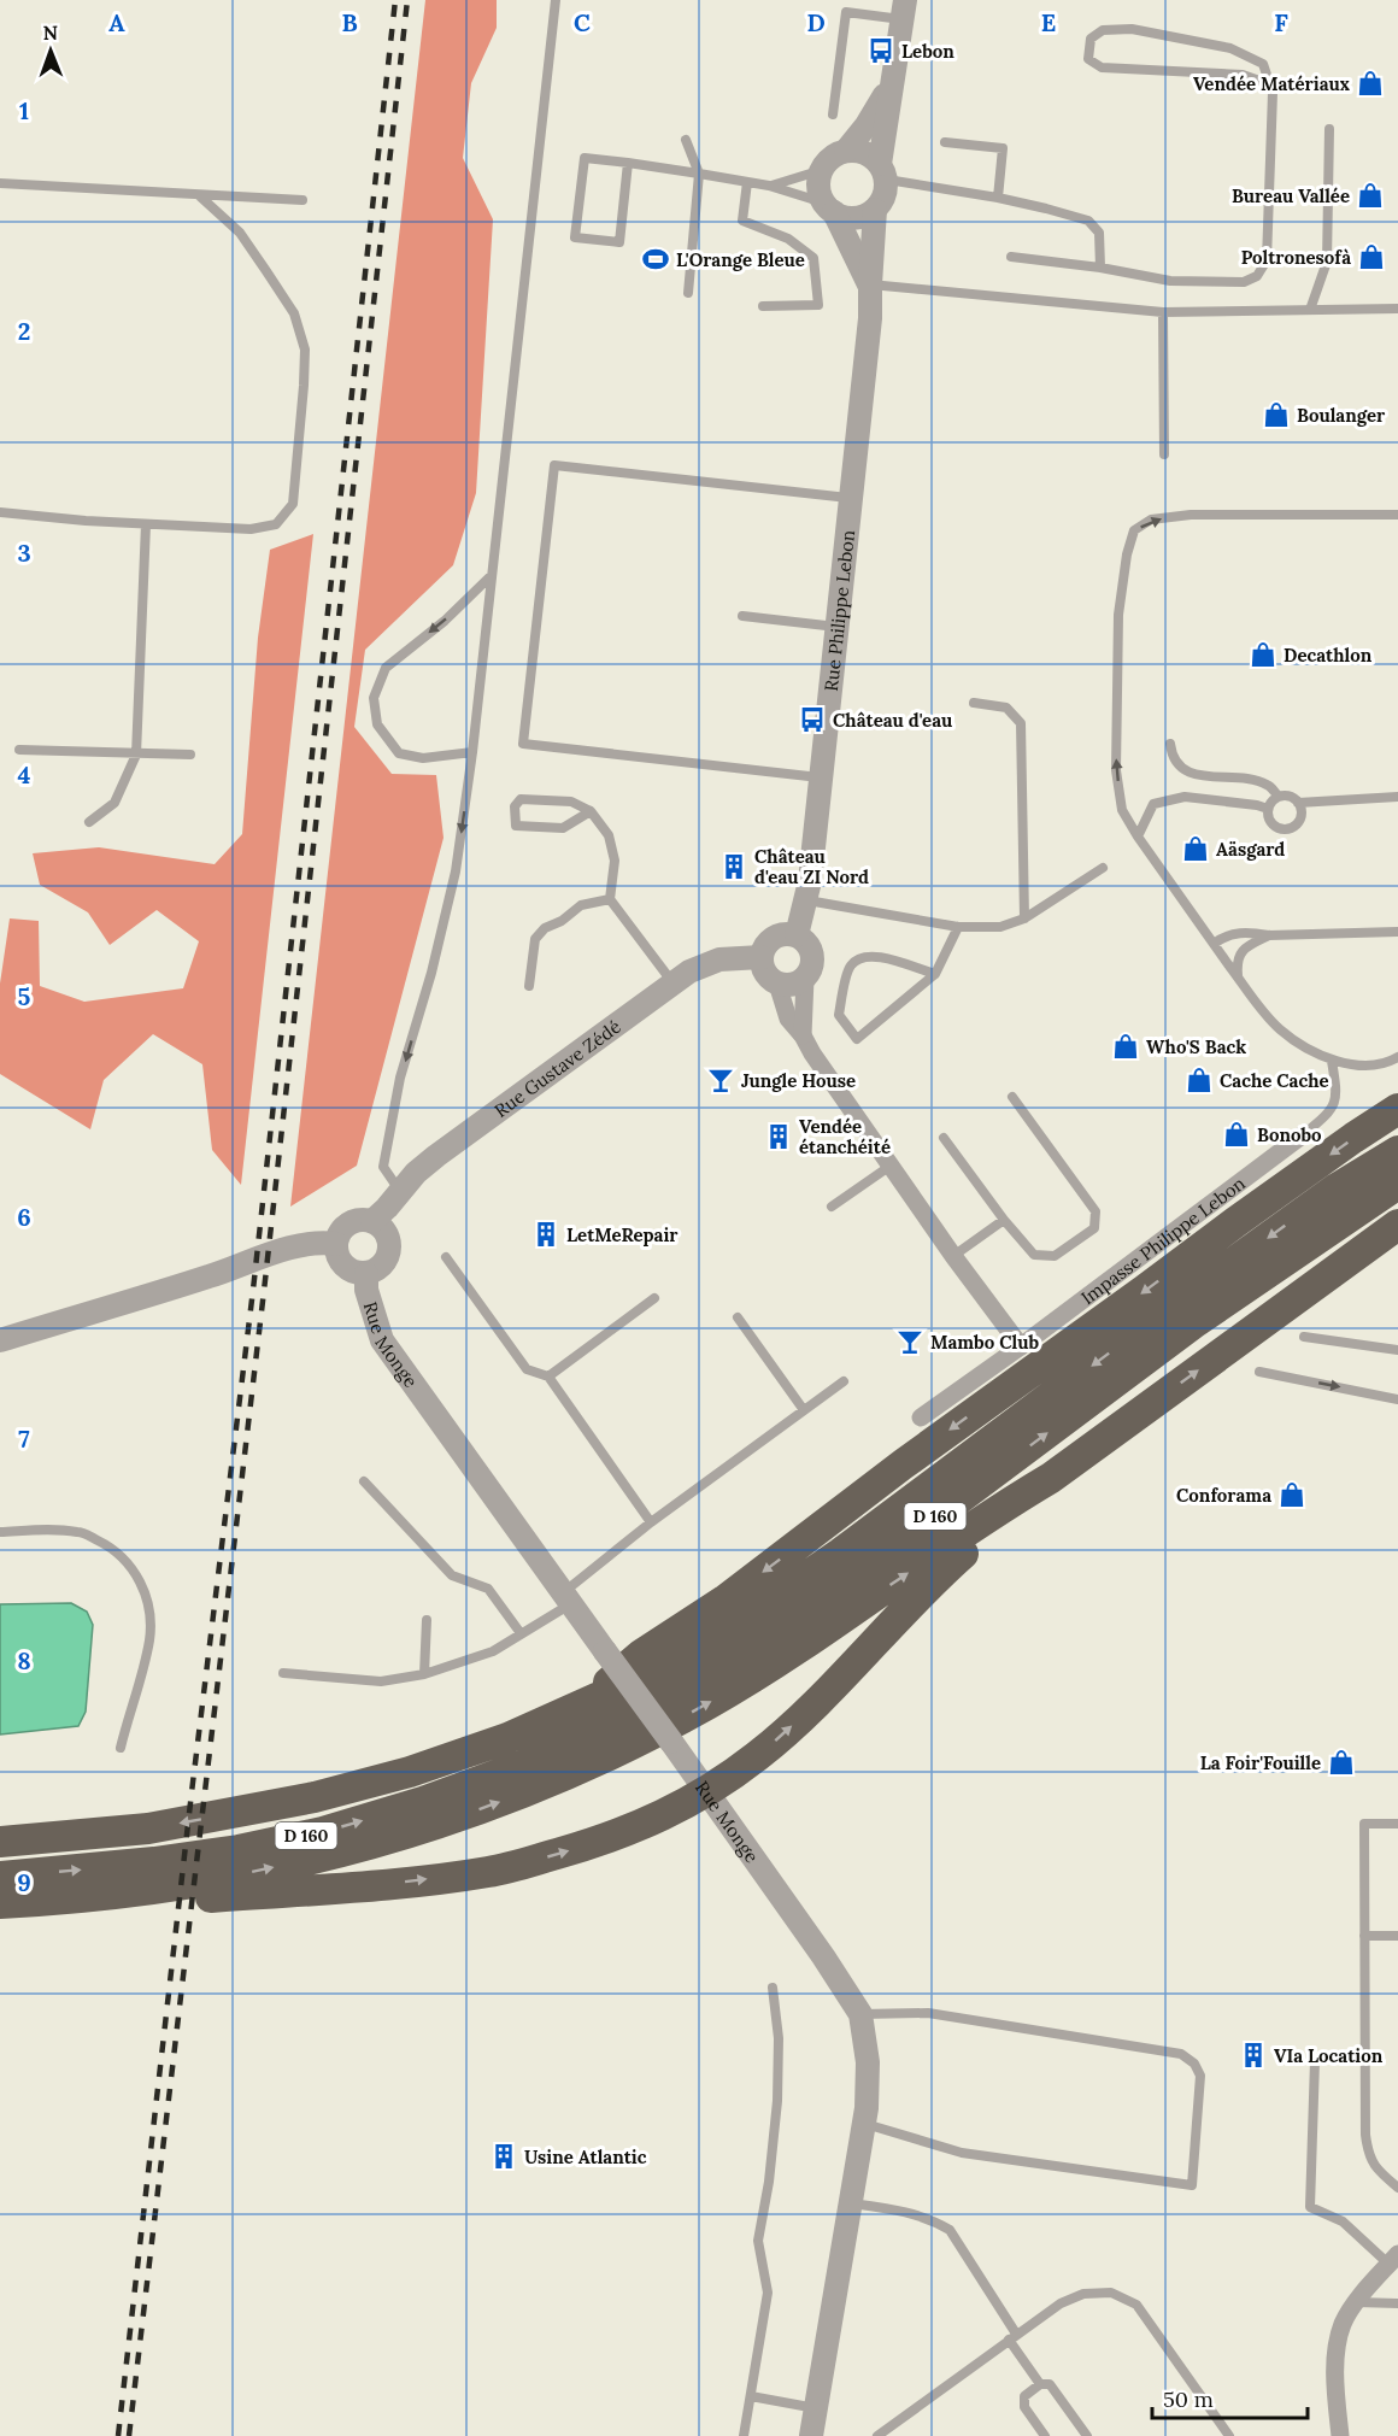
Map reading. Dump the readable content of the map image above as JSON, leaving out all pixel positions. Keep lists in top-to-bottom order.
{
  "streets": {
    "highway": ["D 160"],
    "street": [
      "Rue Philippe Lebon",
      "Rue Gustave Zédé",
      "Impasse Philippe Lebon",
      "Rue Monge"
    ]
  },
  "crossings": [
    ["Rue Philippe Lebon", "Rue Gustave Zédé"],
    ["Rue Gustave Zédé", "Rue Monge"]
  ],
  "places": {
    "bus stop": ["Lebon", "Château d'eau"],
    "shop": [
      "Vendée Matériaux",
      "Bureau Vallée",
      "Poltronesofà",
      "Boulanger",
      "Decathlon",
      "Aäsgard",
      "Who'S Back",
      "Cache Cache",
      "Bonobo",
      "Conforama",
      "La Foir'Fouille"
    ],
    "sports": ["L'Orange Bleue"],
    "building": [
      "Château d'eau ZI Nord",
      "Vendée étanchéité",
      "LetMeRepair",
      "VIa Location",
      "Usine Atlantic"
    ],
    "bar": ["Jungle House", "Mambo Club"]
  },
  "scale_bar": "50 m",
  "north": "top",
  "grid": {
    "columns": [
      "A",
      "B",
      "C",
      "D",
      "E",
      "F"
    ],
    "rows": [
      "1",
      "2",
      "3",
      "4",
      "5",
      "6",
      "7",
      "8",
      "9"
    ]
  }
}
